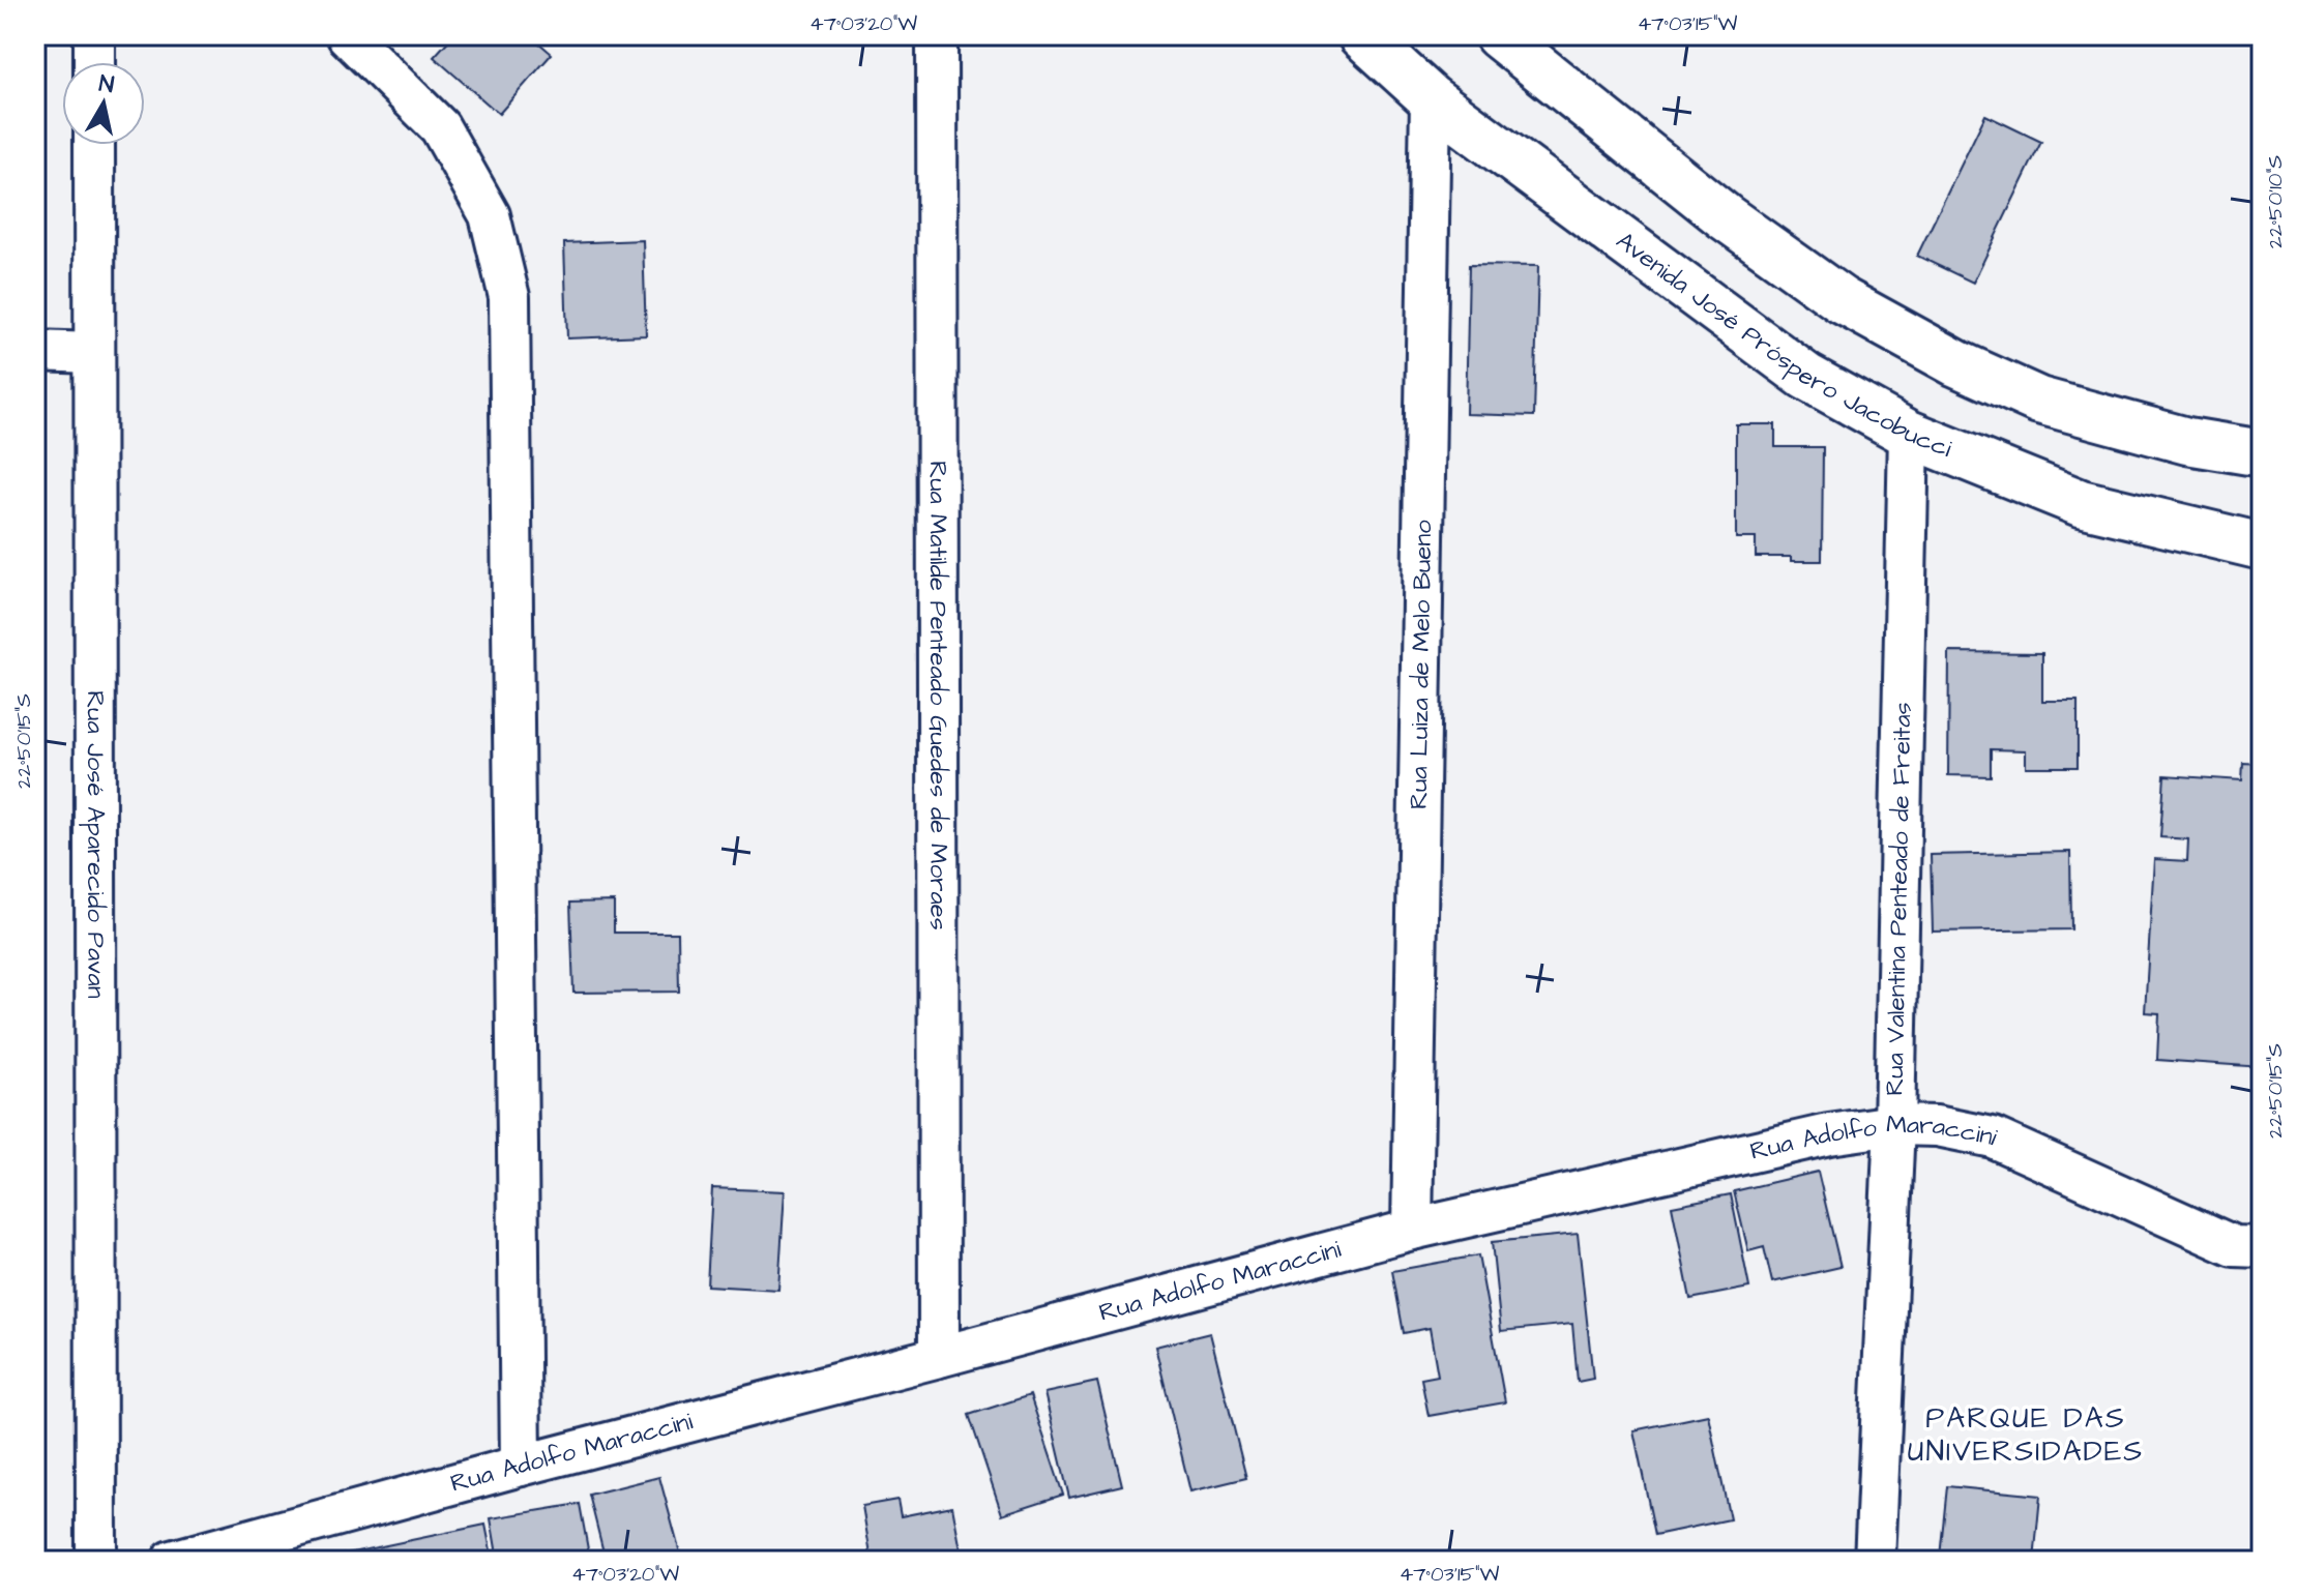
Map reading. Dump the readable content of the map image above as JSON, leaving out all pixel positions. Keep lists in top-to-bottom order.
{
  "streets": {
    "main road": ["Avenida José Próspero Jacobucci"],
    "street": [
      "Rua Luiza de Melo Bueno",
      "Rua Matilde Penteado Guedes de Moraes",
      "Rua José Aparecido Pavan",
      "Rua Valentina Penteado de Freitas",
      "Rua Adolfo Maraccini"
    ]
  },
  "crossings": [
    ["Avenida José Próspero Jacobucci", "Rua Luiza de Melo Bueno"],
    ["Avenida José Próspero Jacobucci", "Rua Valentina Penteado de Freitas"],
    ["Rua Luiza de Melo Bueno", "Rua Adolfo Maraccini"],
    ["Rua Matilde Penteado Guedes de Moraes", "Rua Adolfo Maraccini"],
    ["Rua Valentina Penteado de Freitas", "Rua Adolfo Maraccini"]
  ],
  "districts": ["PARQUE DAS UNIVERSIDADES"],
  "north": "top",
  "coordinates": [
    "47°03'20\"W",
    "47°03'15\"W",
    "22°50'10\"S",
    "22°50'15\"S"
  ]
}
